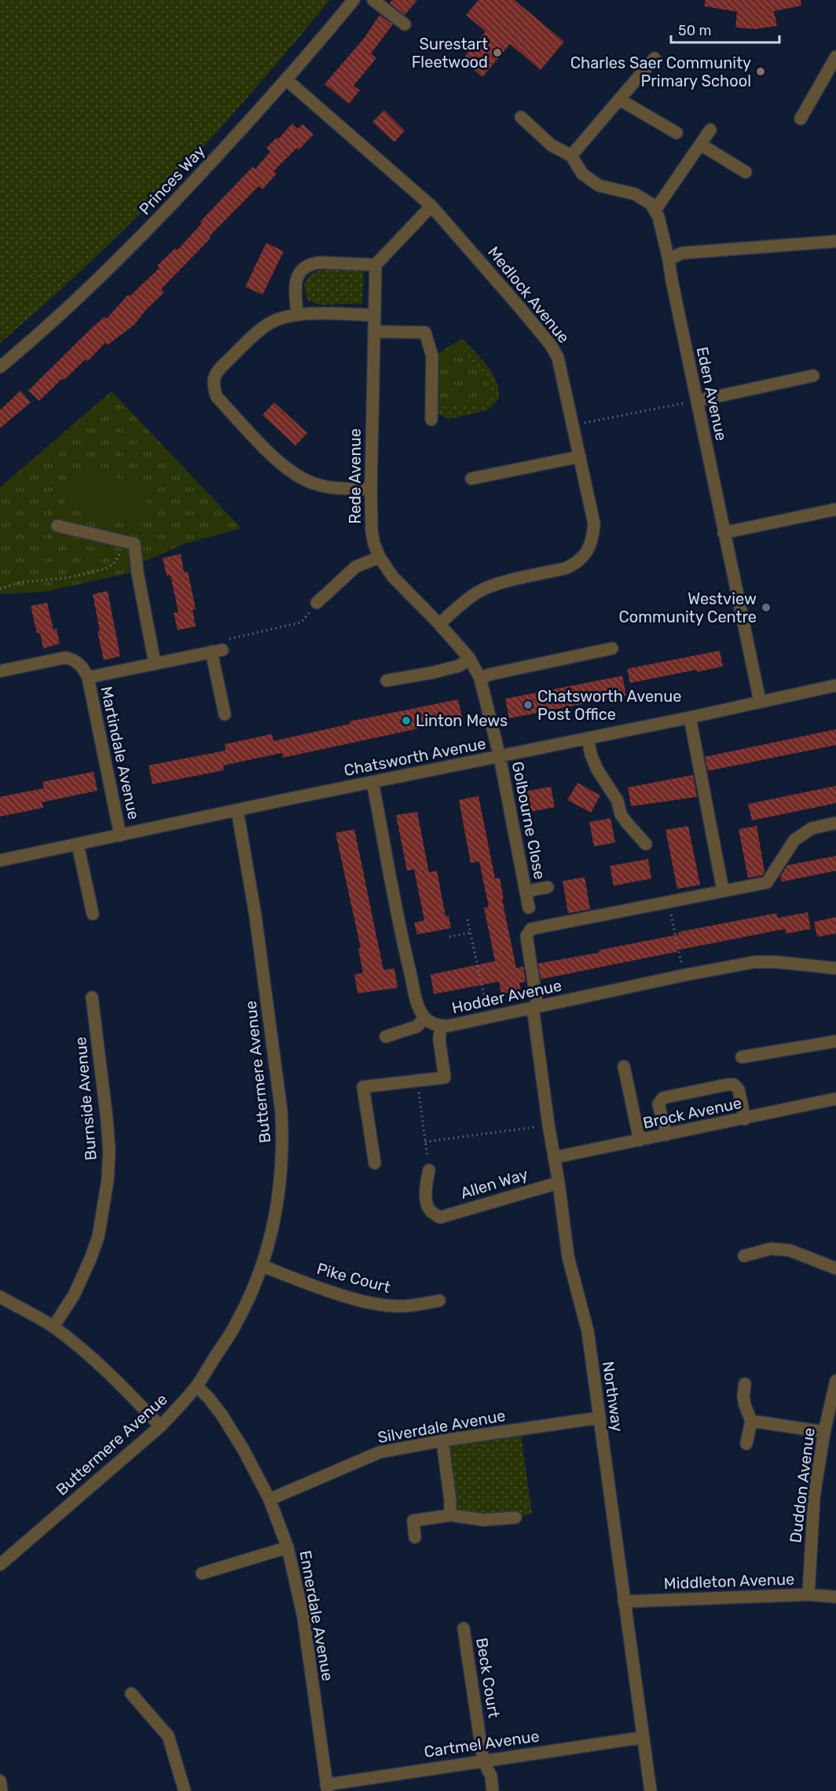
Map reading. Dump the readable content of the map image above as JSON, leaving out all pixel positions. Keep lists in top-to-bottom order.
{
  "streets": {
    "street": [
      "Princes Way",
      "Medlock Avenue",
      "Eden Avenue",
      "Rede Avenue",
      "Martindale Avenue",
      "Chatsworth Avenue",
      "Golbourne Close",
      "Hodder Avenue",
      "Buttermere Avenue",
      "Burnside Avenue",
      "Brock Avenue",
      "Allen Way",
      "Pike Court",
      "Northway",
      "Silverdale Avenue",
      "Duddon Avenue",
      "Middleton Avenue",
      "Ennerdale Avenue",
      "Beck Court",
      "Cartmel Avenue"
    ]
  },
  "crossings": [
    ["Princes Way", "Medlock Avenue"],
    ["Medlock Avenue", "Rede Avenue"],
    ["Eden Avenue", "Chatsworth Avenue"],
    ["Rede Avenue", "Chatsworth Avenue"],
    ["Rede Avenue", "Golbourne Close"],
    ["Martindale Avenue", "Chatsworth Avenue"],
    ["Chatsworth Avenue", "Golbourne Close"],
    ["Chatsworth Avenue", "Buttermere Avenue"],
    ["Hodder Avenue", "Northway"],
    ["Buttermere Avenue", "Pike Court"],
    ["Buttermere Avenue", "Ennerdale Avenue"],
    ["Brock Avenue", "Northway"],
    ["Allen Way", "Northway"],
    ["Northway", "Silverdale Avenue"],
    ["Northway", "Middleton Avenue"],
    ["Northway", "Cartmel Avenue"],
    ["Silverdale Avenue", "Ennerdale Avenue"],
    ["Duddon Avenue", "Middleton Avenue"],
    ["Ennerdale Avenue", "Cartmel Avenue"],
    ["Beck Court", "Cartmel Avenue"]
  ],
  "places": [
    "Surestart Fleetwood",
    "Charles Saer Community Primary School",
    "Westview Community Centre",
    "Chatsworth Avenue Post Office",
    "Linton Mews"
  ],
  "scale_bar": "50 m"
}
